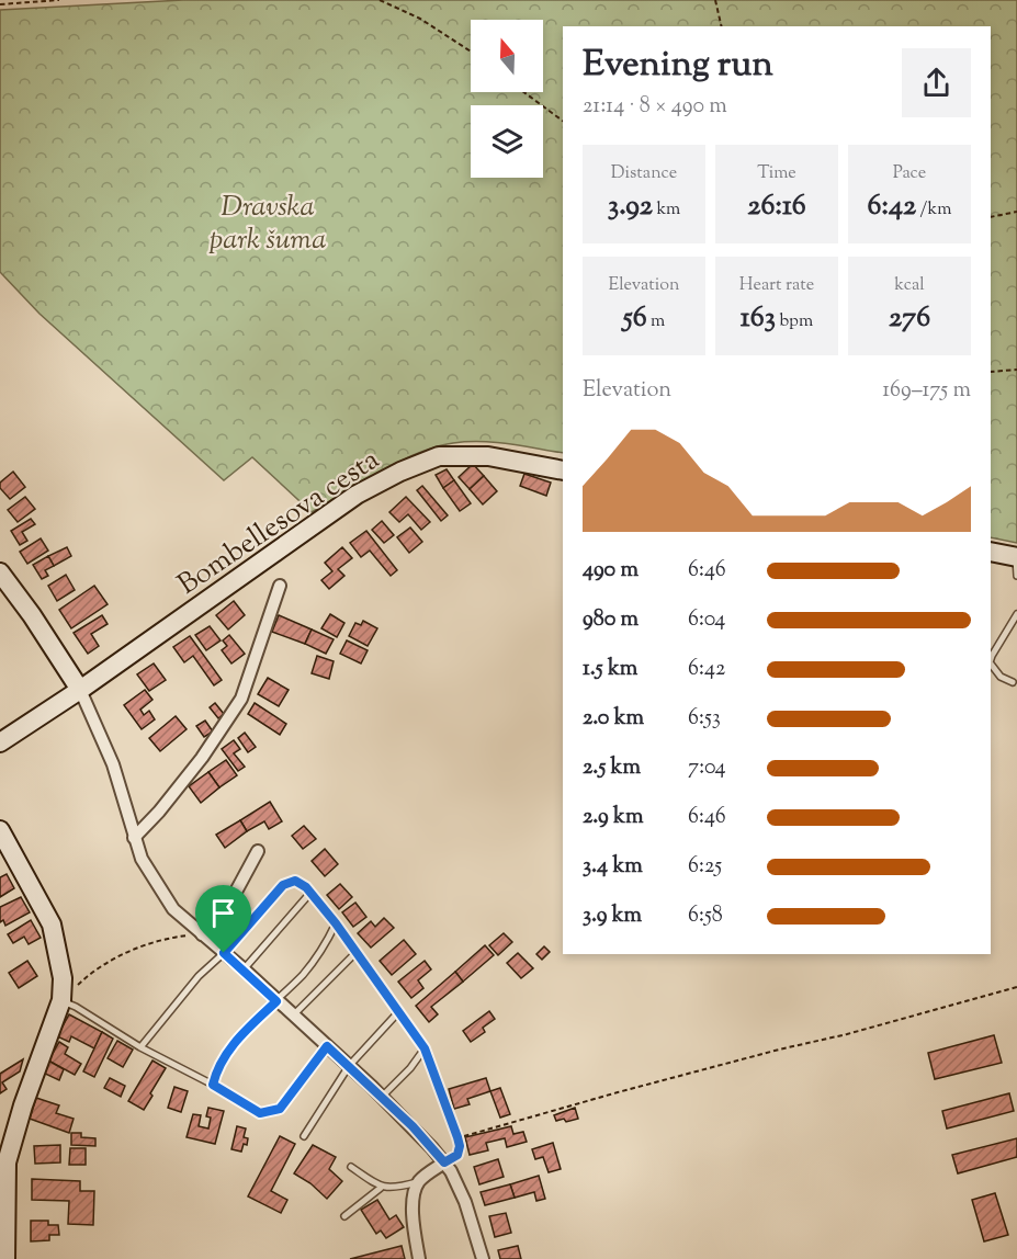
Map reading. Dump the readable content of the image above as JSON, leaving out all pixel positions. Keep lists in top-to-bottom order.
{
  "streets": {
    "street": ["Bombellesova cesta"]
  },
  "parks": ["Dravska park šuma"],
  "north": "top",
  "page": {
    "heading": ["Evening run", "21:14 · 8 × 490 m"],
    "stats": [
      ["Distance", "3.92 km"],
      ["Time", "26:16"],
      ["Pace", "6:42 /km"],
      ["Elevation", "56 m"],
      ["Heart rate", "163 bpm"],
      ["kcal", "276"]
    ],
    "chart": ["Elevation", "169–175 m"],
    "list": [
      {
        "name": "490 m",
        "note": "6:46"
      },
      {
        "name": "980 m",
        "note": "6:04"
      },
      {
        "name": "1.5 km",
        "note": "6:42"
      },
      {
        "name": "2.0 km",
        "note": "6:53"
      },
      {
        "name": "2.5 km",
        "note": "7:04"
      },
      {
        "name": "2.9 km",
        "note": "6:46"
      },
      {
        "name": "3.4 km",
        "note": "6:25"
      },
      {
        "name": "3.9 km",
        "note": "6:58"
      }
    ]
  }
}
